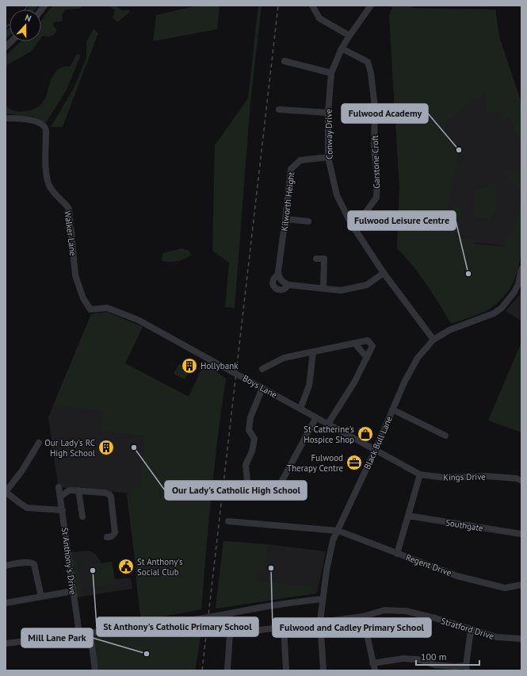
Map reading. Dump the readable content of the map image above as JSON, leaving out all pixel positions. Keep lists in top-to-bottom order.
{
  "streets": {
    "street": [
      "Conway Drive",
      "Garstone Croft",
      "Kilworth Height",
      "Walker Lane",
      "Boys Lane",
      "Black Bull Lane",
      "Kings Drive",
      "Southgate",
      "St Anthony's Drive",
      "Regent Drive",
      "Stratford Drive"
    ]
  },
  "crossings": [
    ["Conway Drive", "Garstone Croft"],
    ["Conway Drive", "Kilworth Height"],
    ["Conway Drive", "Black Bull Lane"],
    ["Walker Lane", "Boys Lane"],
    ["Boys Lane", "Black Bull Lane"],
    ["Boys Lane", "Kings Drive"],
    ["Black Bull Lane", "Kings Drive"],
    ["Black Bull Lane", "Regent Drive"],
    ["Black Bull Lane", "Stratford Drive"]
  ],
  "places": {
    "other": [
      "Fulwood Academy",
      "Fulwood Leisure Centre",
      "Our Lady's Catholic High School",
      "Fulwood and Cadley Primary School",
      "St Anthony's Catholic Primary School",
      "Mill Lane Park"
    ],
    "building": ["Hollybank", "Our Lady's RC High School"],
    "shop": ["St Catherine's Hospice Shop"],
    "office": ["Fulwood Therapy Centre"],
    "public building": ["St Anthony's Social Club"]
  },
  "scale_bar": "100 m",
  "north": "top"
}
